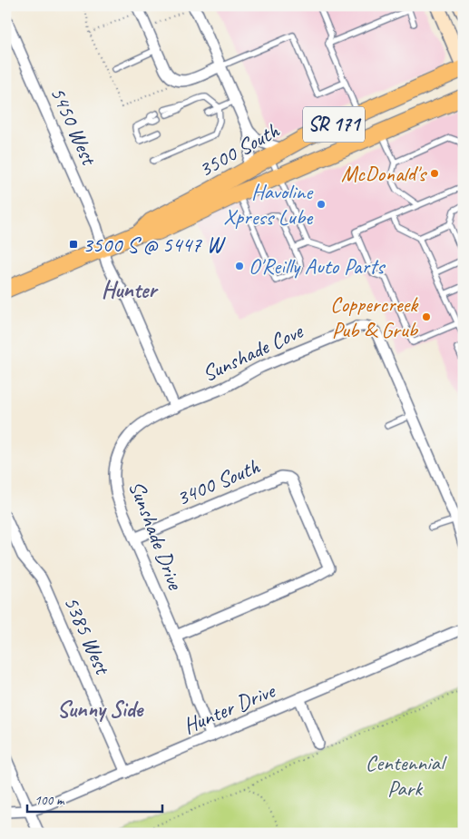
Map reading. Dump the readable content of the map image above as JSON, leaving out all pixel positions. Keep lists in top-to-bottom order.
{
  "streets": {
    "main road": ["SR 171", "3500 South"],
    "street": [
      "5450 West",
      "Sunshade Cove",
      "3400 South",
      "Sunshade Drive",
      "5385 West",
      "Hunter Drive"
    ]
  },
  "crossings": [
    ["5450 West", "3500 South"],
    ["Sunshade Cove", "Sunshade Drive"],
    ["3400 South", "Sunshade Drive"],
    ["Sunshade Drive", "Hunter Drive"],
    ["5385 West", "Hunter Drive"]
  ],
  "districts": ["Hunter", "Sunny Side"],
  "parks": ["Centennial Park"],
  "places": {
    "other": [
      "McDonald's",
      "Havoline Xpress Lube",
      "O'Reilly Auto Parts",
      "Coppercreek Pub & Grub"
    ],
    "transit": ["3500 S @ 5447 W"]
  },
  "scale_bar": "100 m"
}
